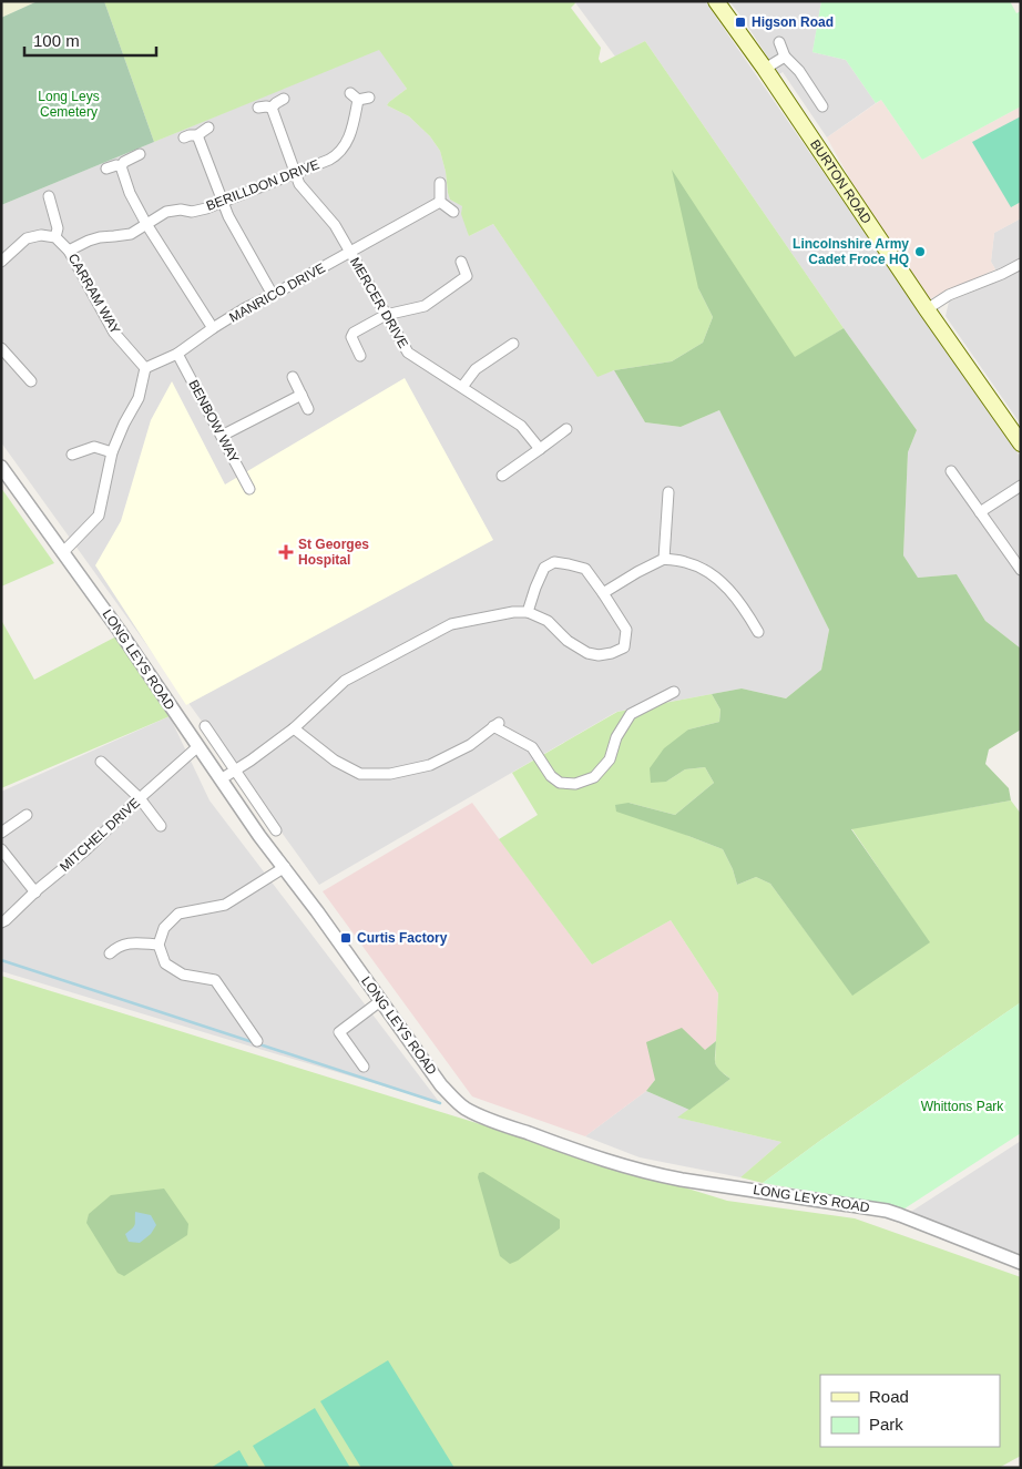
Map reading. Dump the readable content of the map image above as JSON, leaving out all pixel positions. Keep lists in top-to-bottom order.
{
  "streets": {
    "main road": ["BURTON ROAD"],
    "street": [
      "BERILLDON DRIVE",
      "MANRICO DRIVE",
      "CARRAM WAY",
      "MERCER DRIVE",
      "BENBOW WAY",
      "LONG LEYS ROAD",
      "MITCHEL DRIVE"
    ]
  },
  "crossings": [
    ["BERILLDON DRIVE", "CARRAM WAY"],
    ["BERILLDON DRIVE", "MERCER DRIVE"],
    ["MANRICO DRIVE", "CARRAM WAY"],
    ["MANRICO DRIVE", "MERCER DRIVE"],
    ["MANRICO DRIVE", "BENBOW WAY"],
    ["LONG LEYS ROAD", "MITCHEL DRIVE"]
  ],
  "parks": ["Long Leys Cemetery", "Whittons Park"],
  "places": {
    "transit": ["Higson Road", "Curtis Factory"],
    "other": ["Lincolnshire Army Cadet Froce HQ"],
    "health": ["St Georges Hospital"]
  },
  "legend": ["Road", "Park"],
  "scale_bar": "100 m"
}
